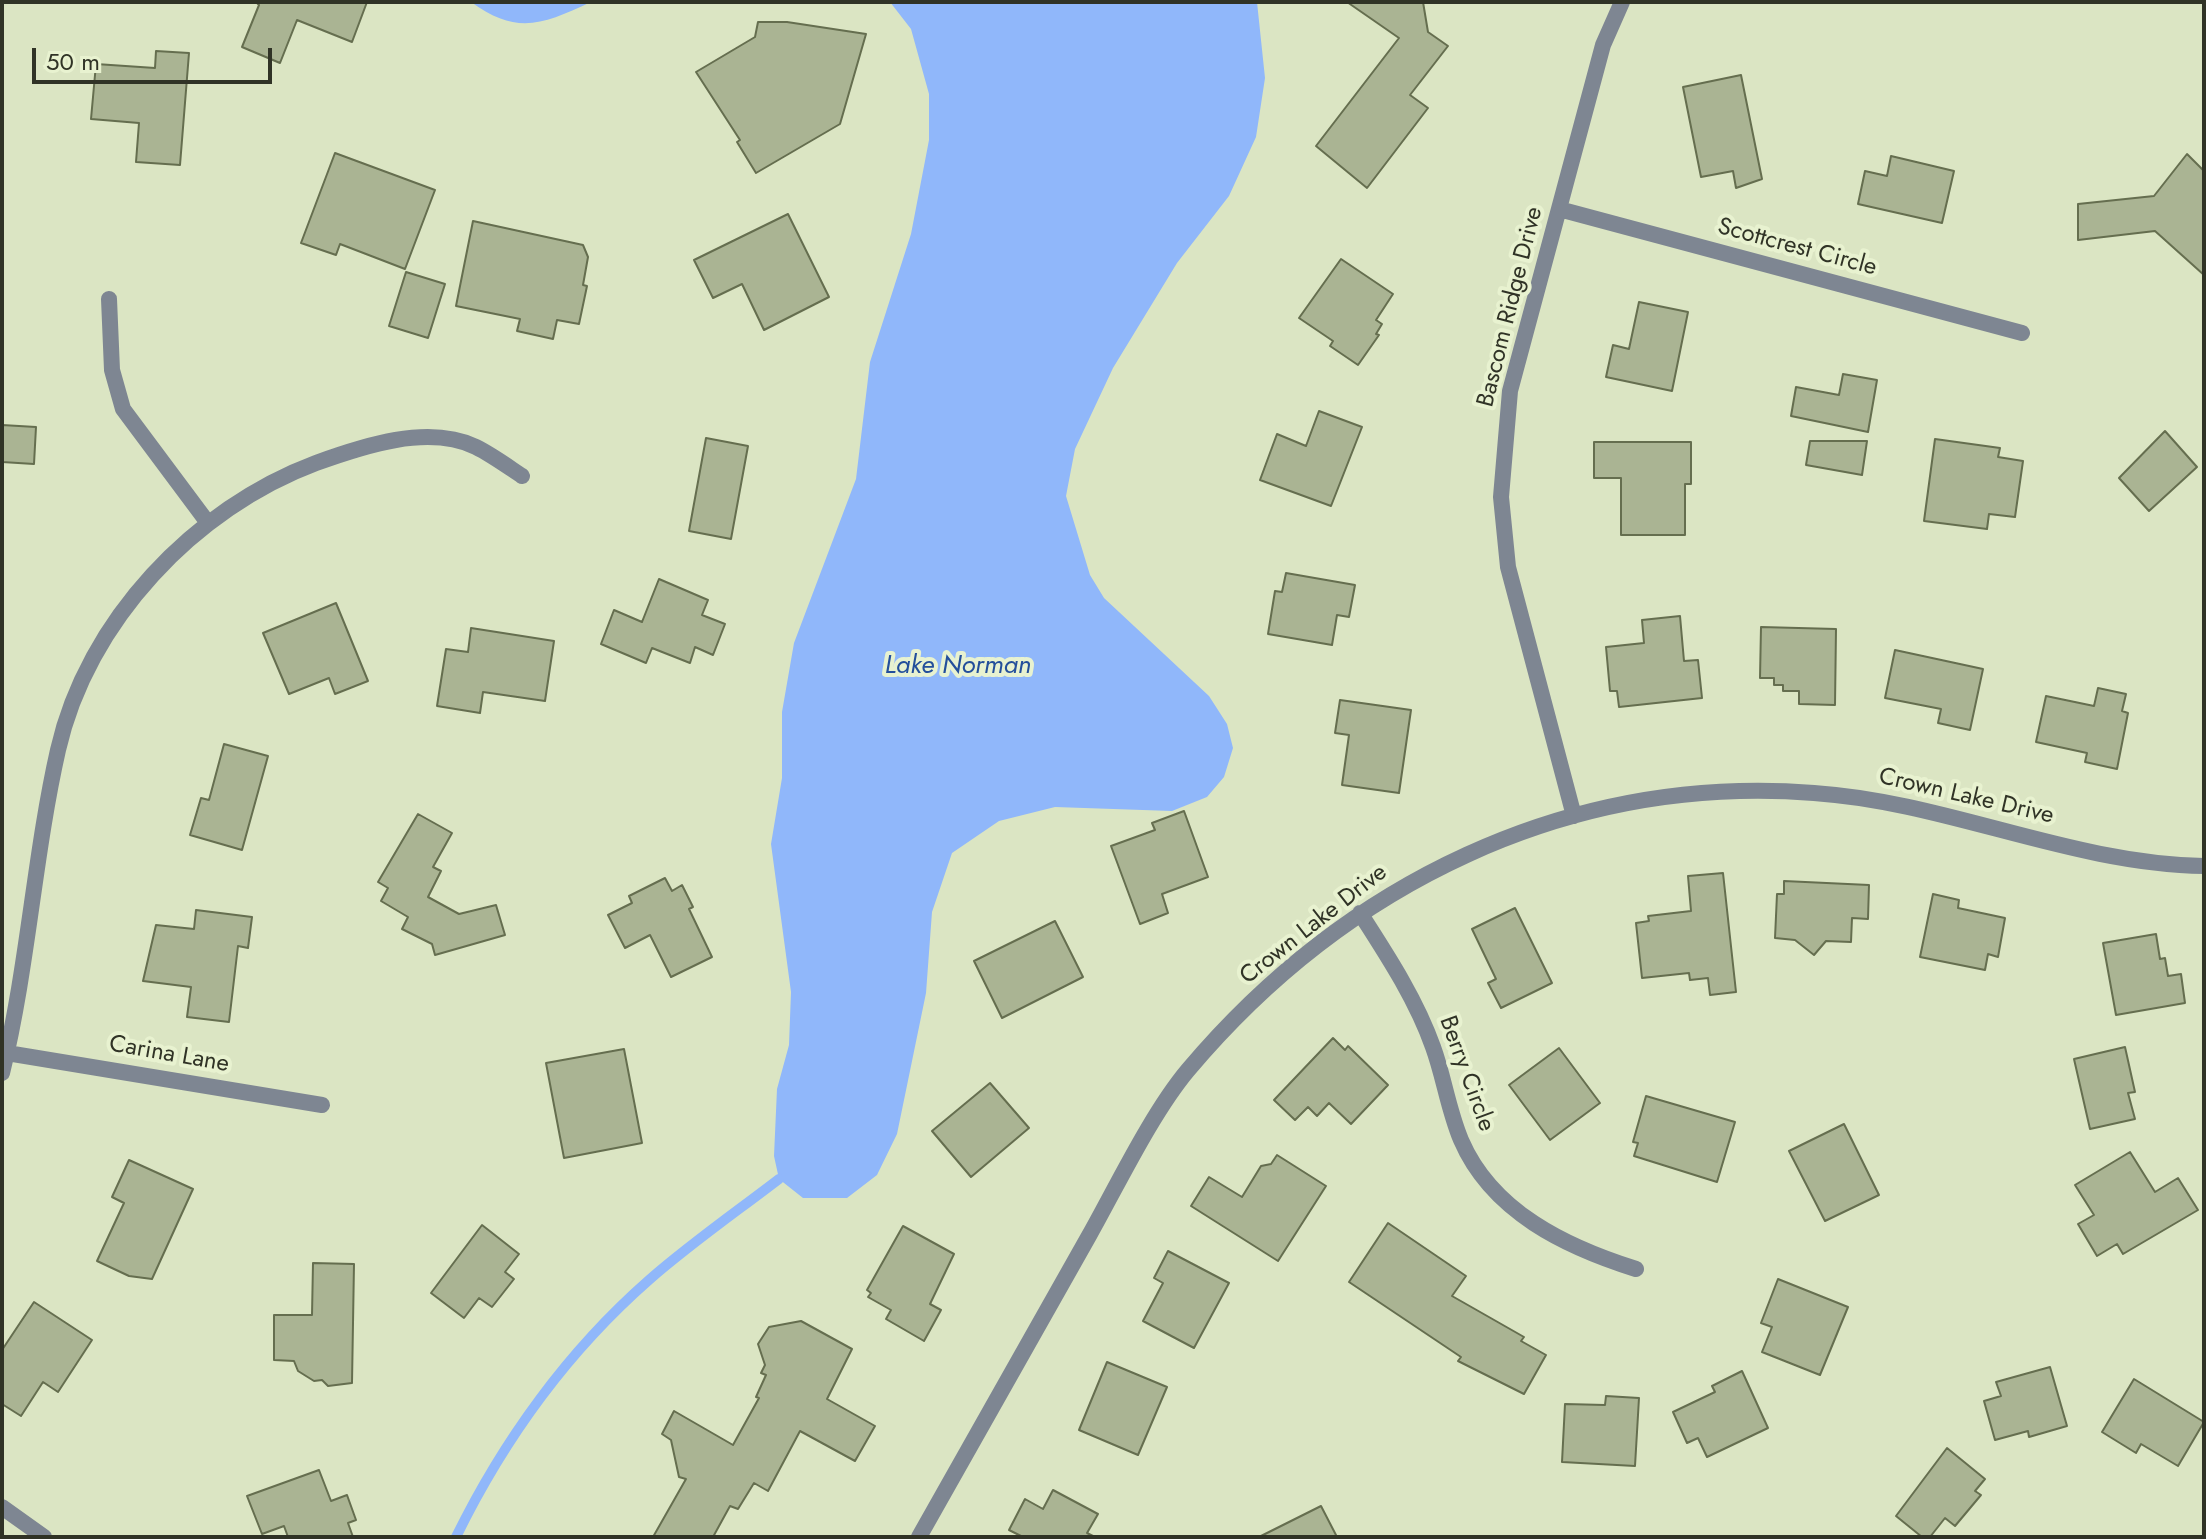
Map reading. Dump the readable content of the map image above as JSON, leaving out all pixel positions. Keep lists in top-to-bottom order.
{
  "streets": {
    "street": [
      "Scottcrest Circle",
      "Bascom Ridge Drive",
      "Crown Lake Drive",
      "Carina Lane",
      "Berry Circle"
    ]
  },
  "crossings": [
    ["Scottcrest Circle", "Bascom Ridge Drive"],
    ["Bascom Ridge Drive", "Crown Lake Drive"],
    ["Crown Lake Drive", "Berry Circle"]
  ],
  "water": ["Lake Norman"],
  "scale_bar": "50 m"
}
